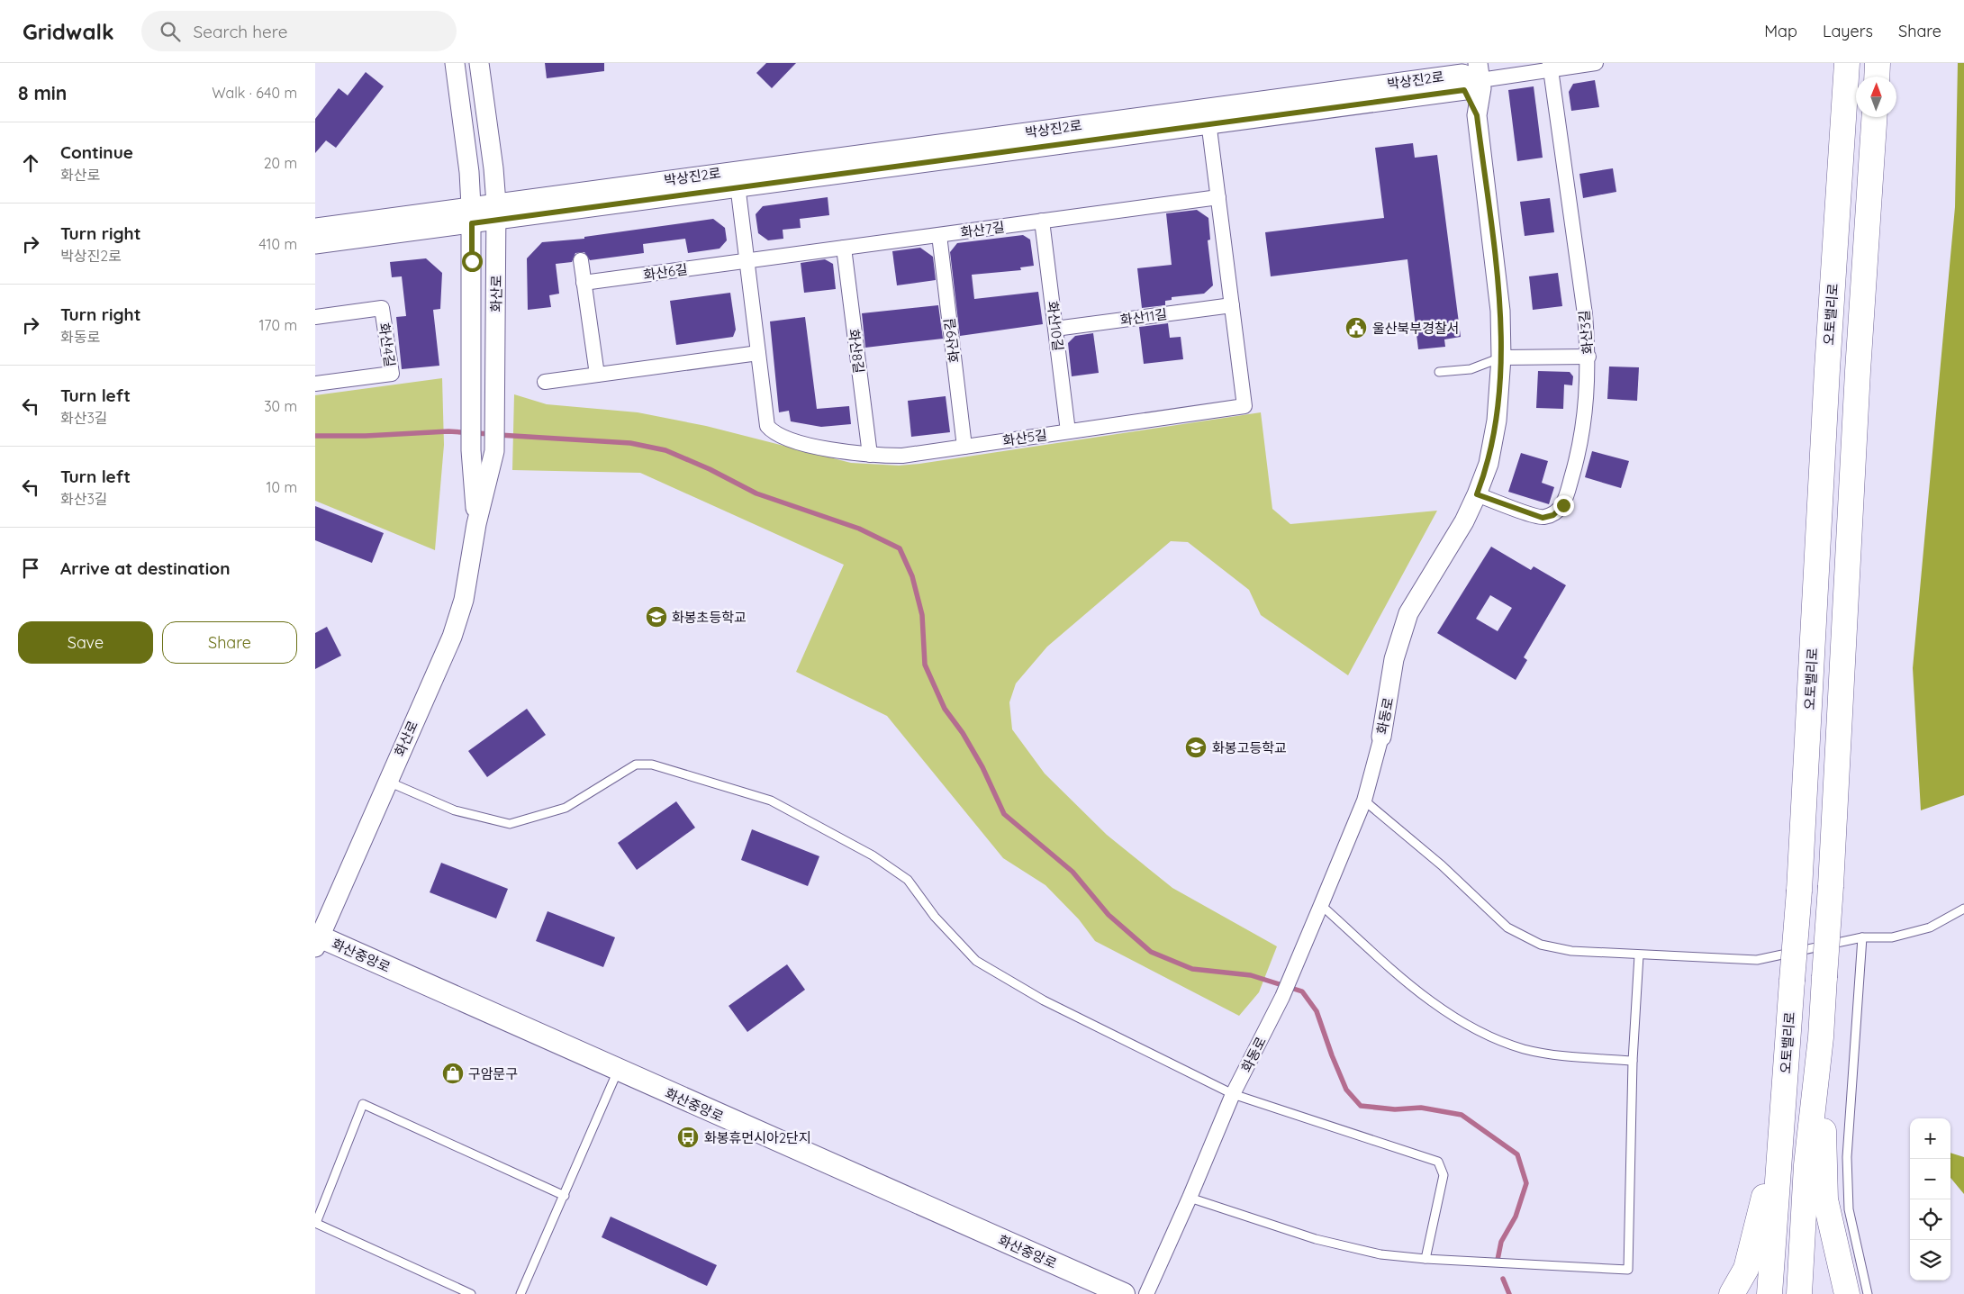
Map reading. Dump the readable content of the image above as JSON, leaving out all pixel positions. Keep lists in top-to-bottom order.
{
  "streets": {
    "highway": ["오토밸리로"],
    "main road": ["화산중앙로"],
    "street": [
      "박상진2로",
      "화산7길",
      "화산6길",
      "화산로",
      "화산11길",
      "화산10길",
      "화산3길",
      "화산9길",
      "화산4길",
      "화산8길",
      "화산5길",
      "화동로"
    ]
  },
  "crossings": [
    ["박상진2로", "화산로"],
    ["박상진2로", "화산5길"],
    ["박상진2로", "화동로"],
    ["화산7길", "화산6길"],
    ["화산7길", "화산10길"],
    ["화산7길", "화산9길"],
    ["화산7길", "화산8길"],
    ["화산7길", "화산5길"],
    ["화산6길", "화산5길"],
    ["화산로", "화산중앙로"],
    ["화산11길", "화산10길"],
    ["화산11길", "화산5길"],
    ["화산10길", "화산5길"],
    ["화산3길", "화동로"],
    ["화산9길", "화산5길"],
    ["화산8길", "화산5길"]
  ],
  "places": {
    "public building": ["울산북부경찰서"],
    "school or university": ["화봉초등학교", "화봉고등학교"],
    "shop": ["구암문구"],
    "bus stop": ["화봉휴먼시아2단지"]
  },
  "north": "top",
  "page": {
    "header": "Gridwalk",
    "search": "Search here",
    "nav": ["Map", "Layers", "Share"],
    "heading": ["8 min", "Walk · 640 m"],
    "list": [
      ["Continue", "화산로", "20 m"],
      ["Turn right", "박상진2로", "410 m"],
      ["Turn right", "화동로", "170 m"],
      ["Turn left", "화산3길", "30 m"],
      ["Turn left", "화산3길", "10 m"],
      "Arrive at destination"
    ],
    "buttons": ["Save", "Share"],
    "map_buttons": ["+", "−"]
  }
}
